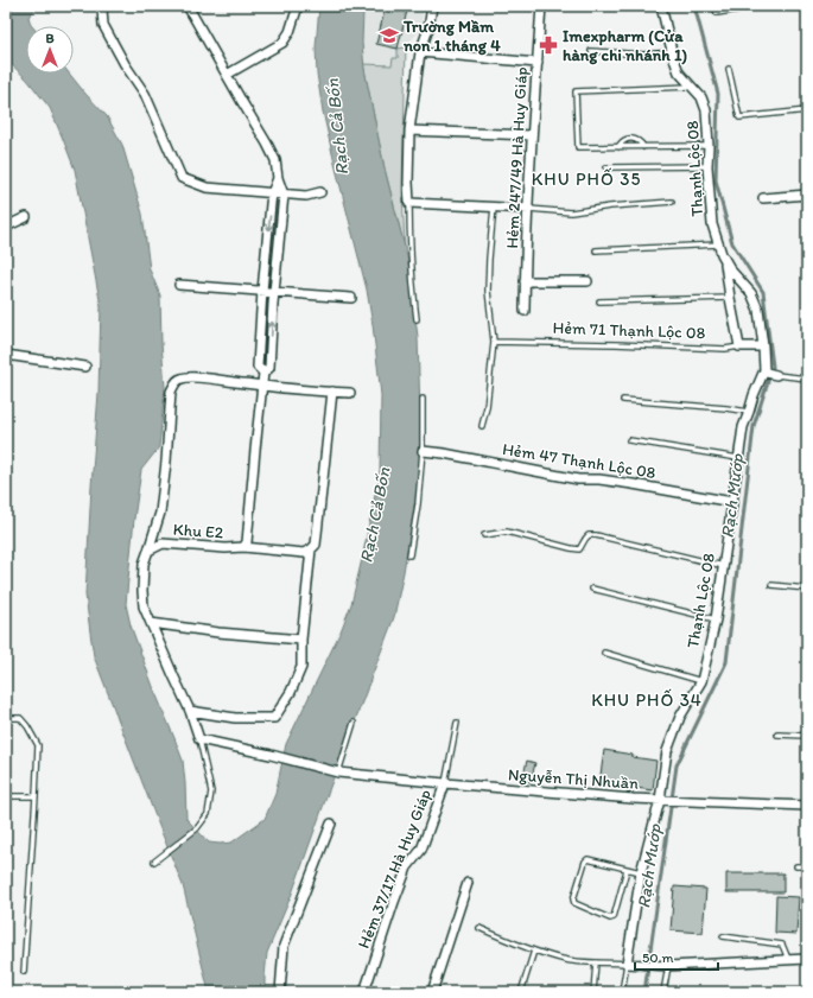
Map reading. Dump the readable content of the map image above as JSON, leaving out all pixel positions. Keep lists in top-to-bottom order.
{
  "streets": {
    "street": [
      "Hẻm 247/49 Hà Huy Giáp",
      "Thạnh Lộc 08",
      "Hẻm 71 Thạnh Lộc 08",
      "Hẻm 47 Thạnh Lộc 08",
      "Khu E2",
      "Nguyễn Thị Nhuần",
      "Hẻm 37/17 Hà Huy Giáp"
    ]
  },
  "crossings": [
    ["Thạnh Lộc 08", "Hẻm 71 Thạnh Lộc 08"],
    ["Thạnh Lộc 08", "Hẻm 47 Thạnh Lộc 08"],
    ["Thạnh Lộc 08", "Nguyễn Thị Nhuần"],
    ["Nguyễn Thị Nhuần", "Hẻm 37/17 Hà Huy Giáp"]
  ],
  "districts": ["KHU PHỐ 35", "KHU PHỐ 34"],
  "water": ["Rạch Cả Bốn", "Rạch Mướp"],
  "places": {
    "school or university": ["Trường Mầm non 1 tháng 4"],
    "pharmacy": ["Imexpharm (Cửa hàng chi nhánh 1)"]
  },
  "scale_bar": "50 m",
  "north": "top"
}
